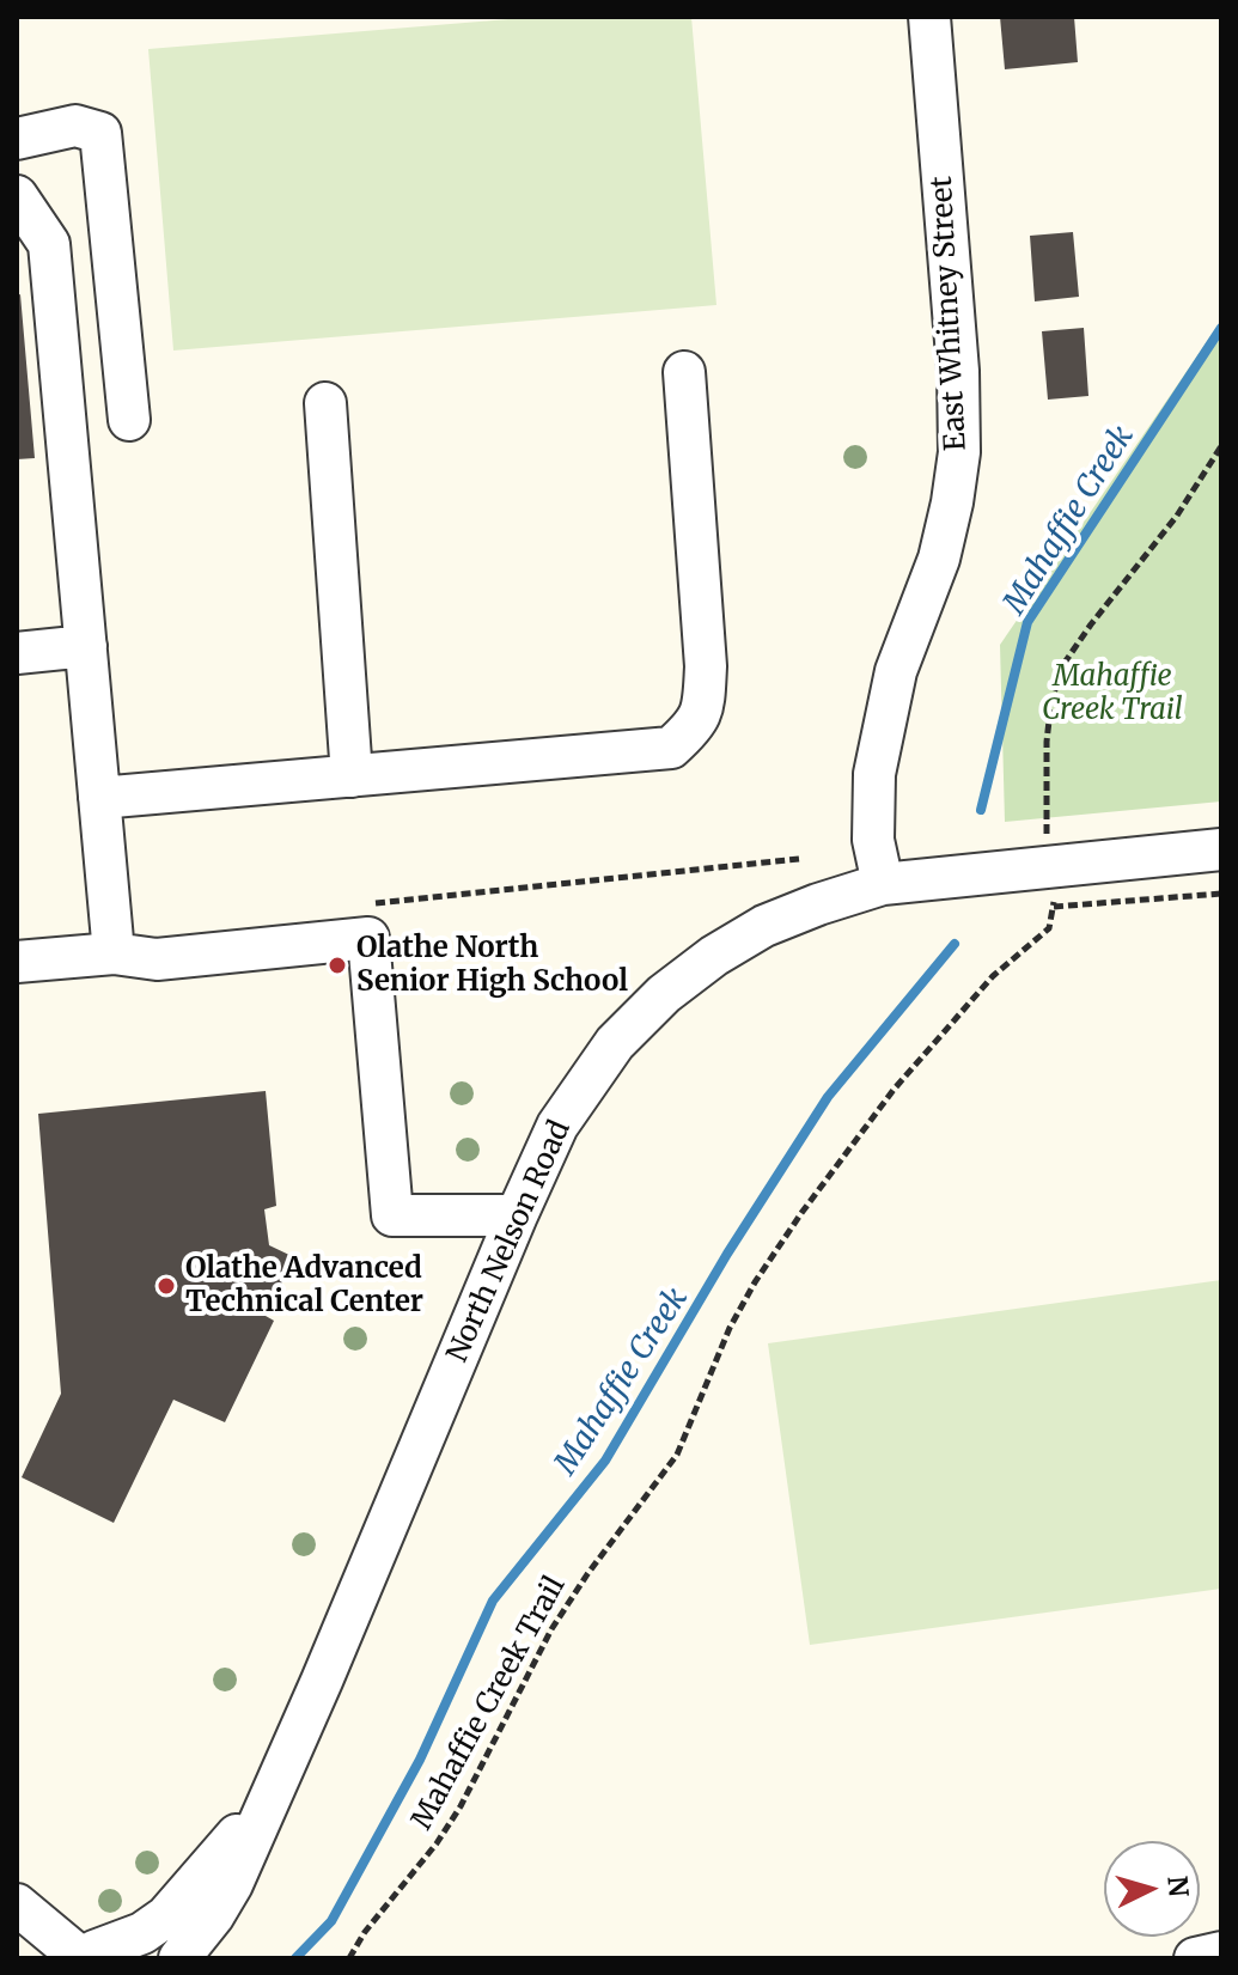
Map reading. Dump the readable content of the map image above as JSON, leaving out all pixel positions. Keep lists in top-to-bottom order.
{
  "streets": {
    "street": ["East Whitney Street", "North Nelson Road"],
    "path": ["Mahaffie Creek Trail"]
  },
  "crossings": [
    ["East Whitney Street", "North Nelson Road"]
  ],
  "water": ["Mahaffie Creek"],
  "parks": ["Mahaffie Creek Trail"],
  "places": ["Olathe North Senior High School", "Olathe Advanced Technical Center"],
  "north": "right"
}
